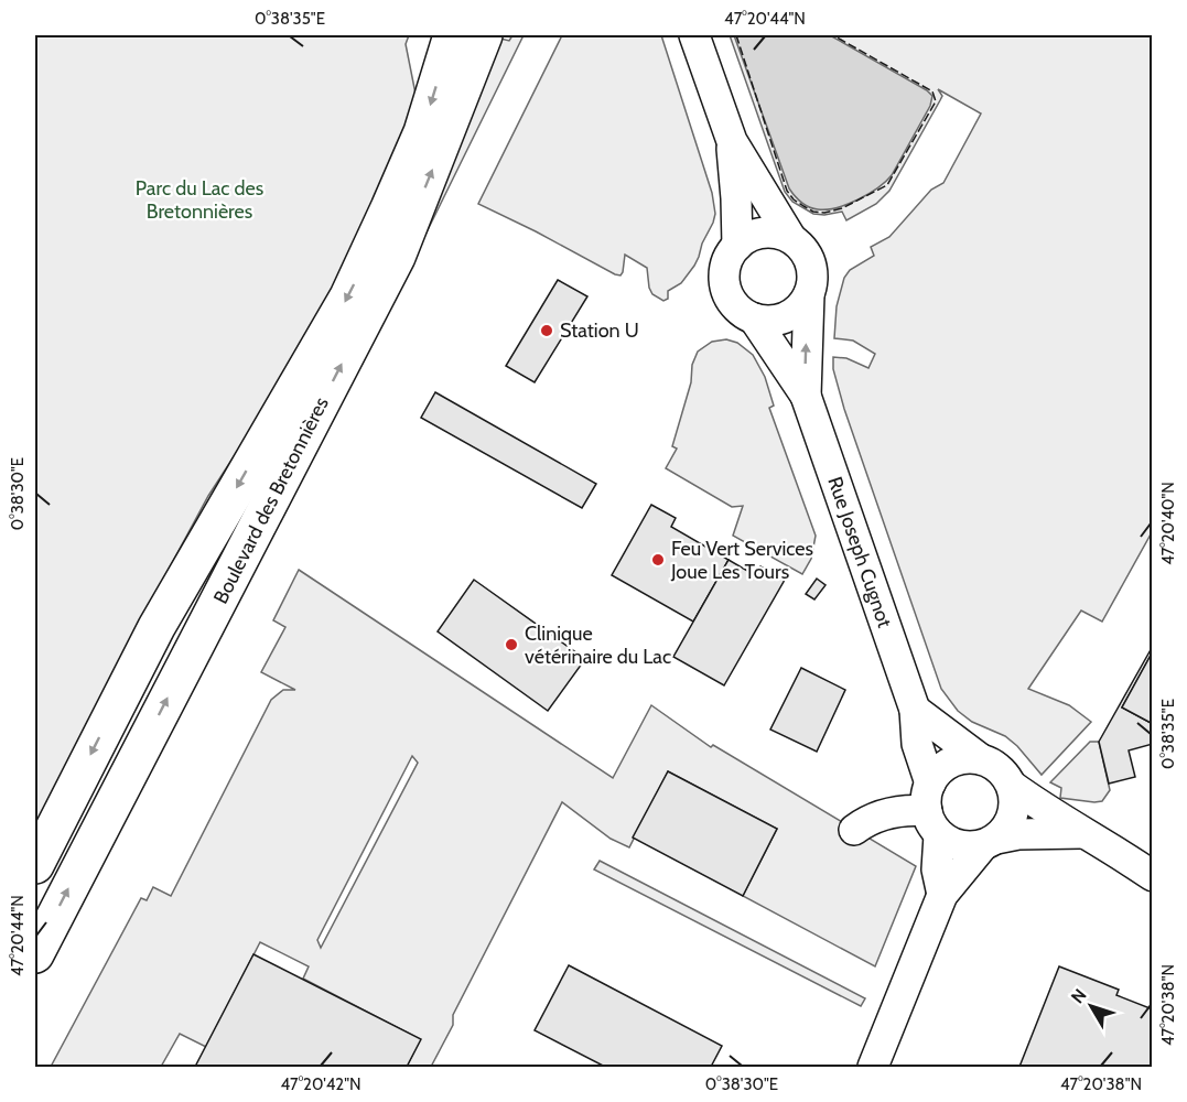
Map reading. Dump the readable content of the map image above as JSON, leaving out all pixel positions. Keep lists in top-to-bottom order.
{
  "streets": {
    "main road": ["Boulevard des Bretonnières"],
    "street": ["Rue Joseph Cugnot"]
  },
  "parks": ["Parc du Lac des Bretonnières"],
  "places": ["Station U", "Feu Vert Services Joue Les Tours", "Clinique vétérinaire du Lac"],
  "north": "top left",
  "coordinates": [
    "0°38'35\"E",
    "47°20'44\"N",
    "0°38'30\"E",
    "47°20'40\"N",
    "47°20'38\"N",
    "47°20'42\"N"
  ]
}
